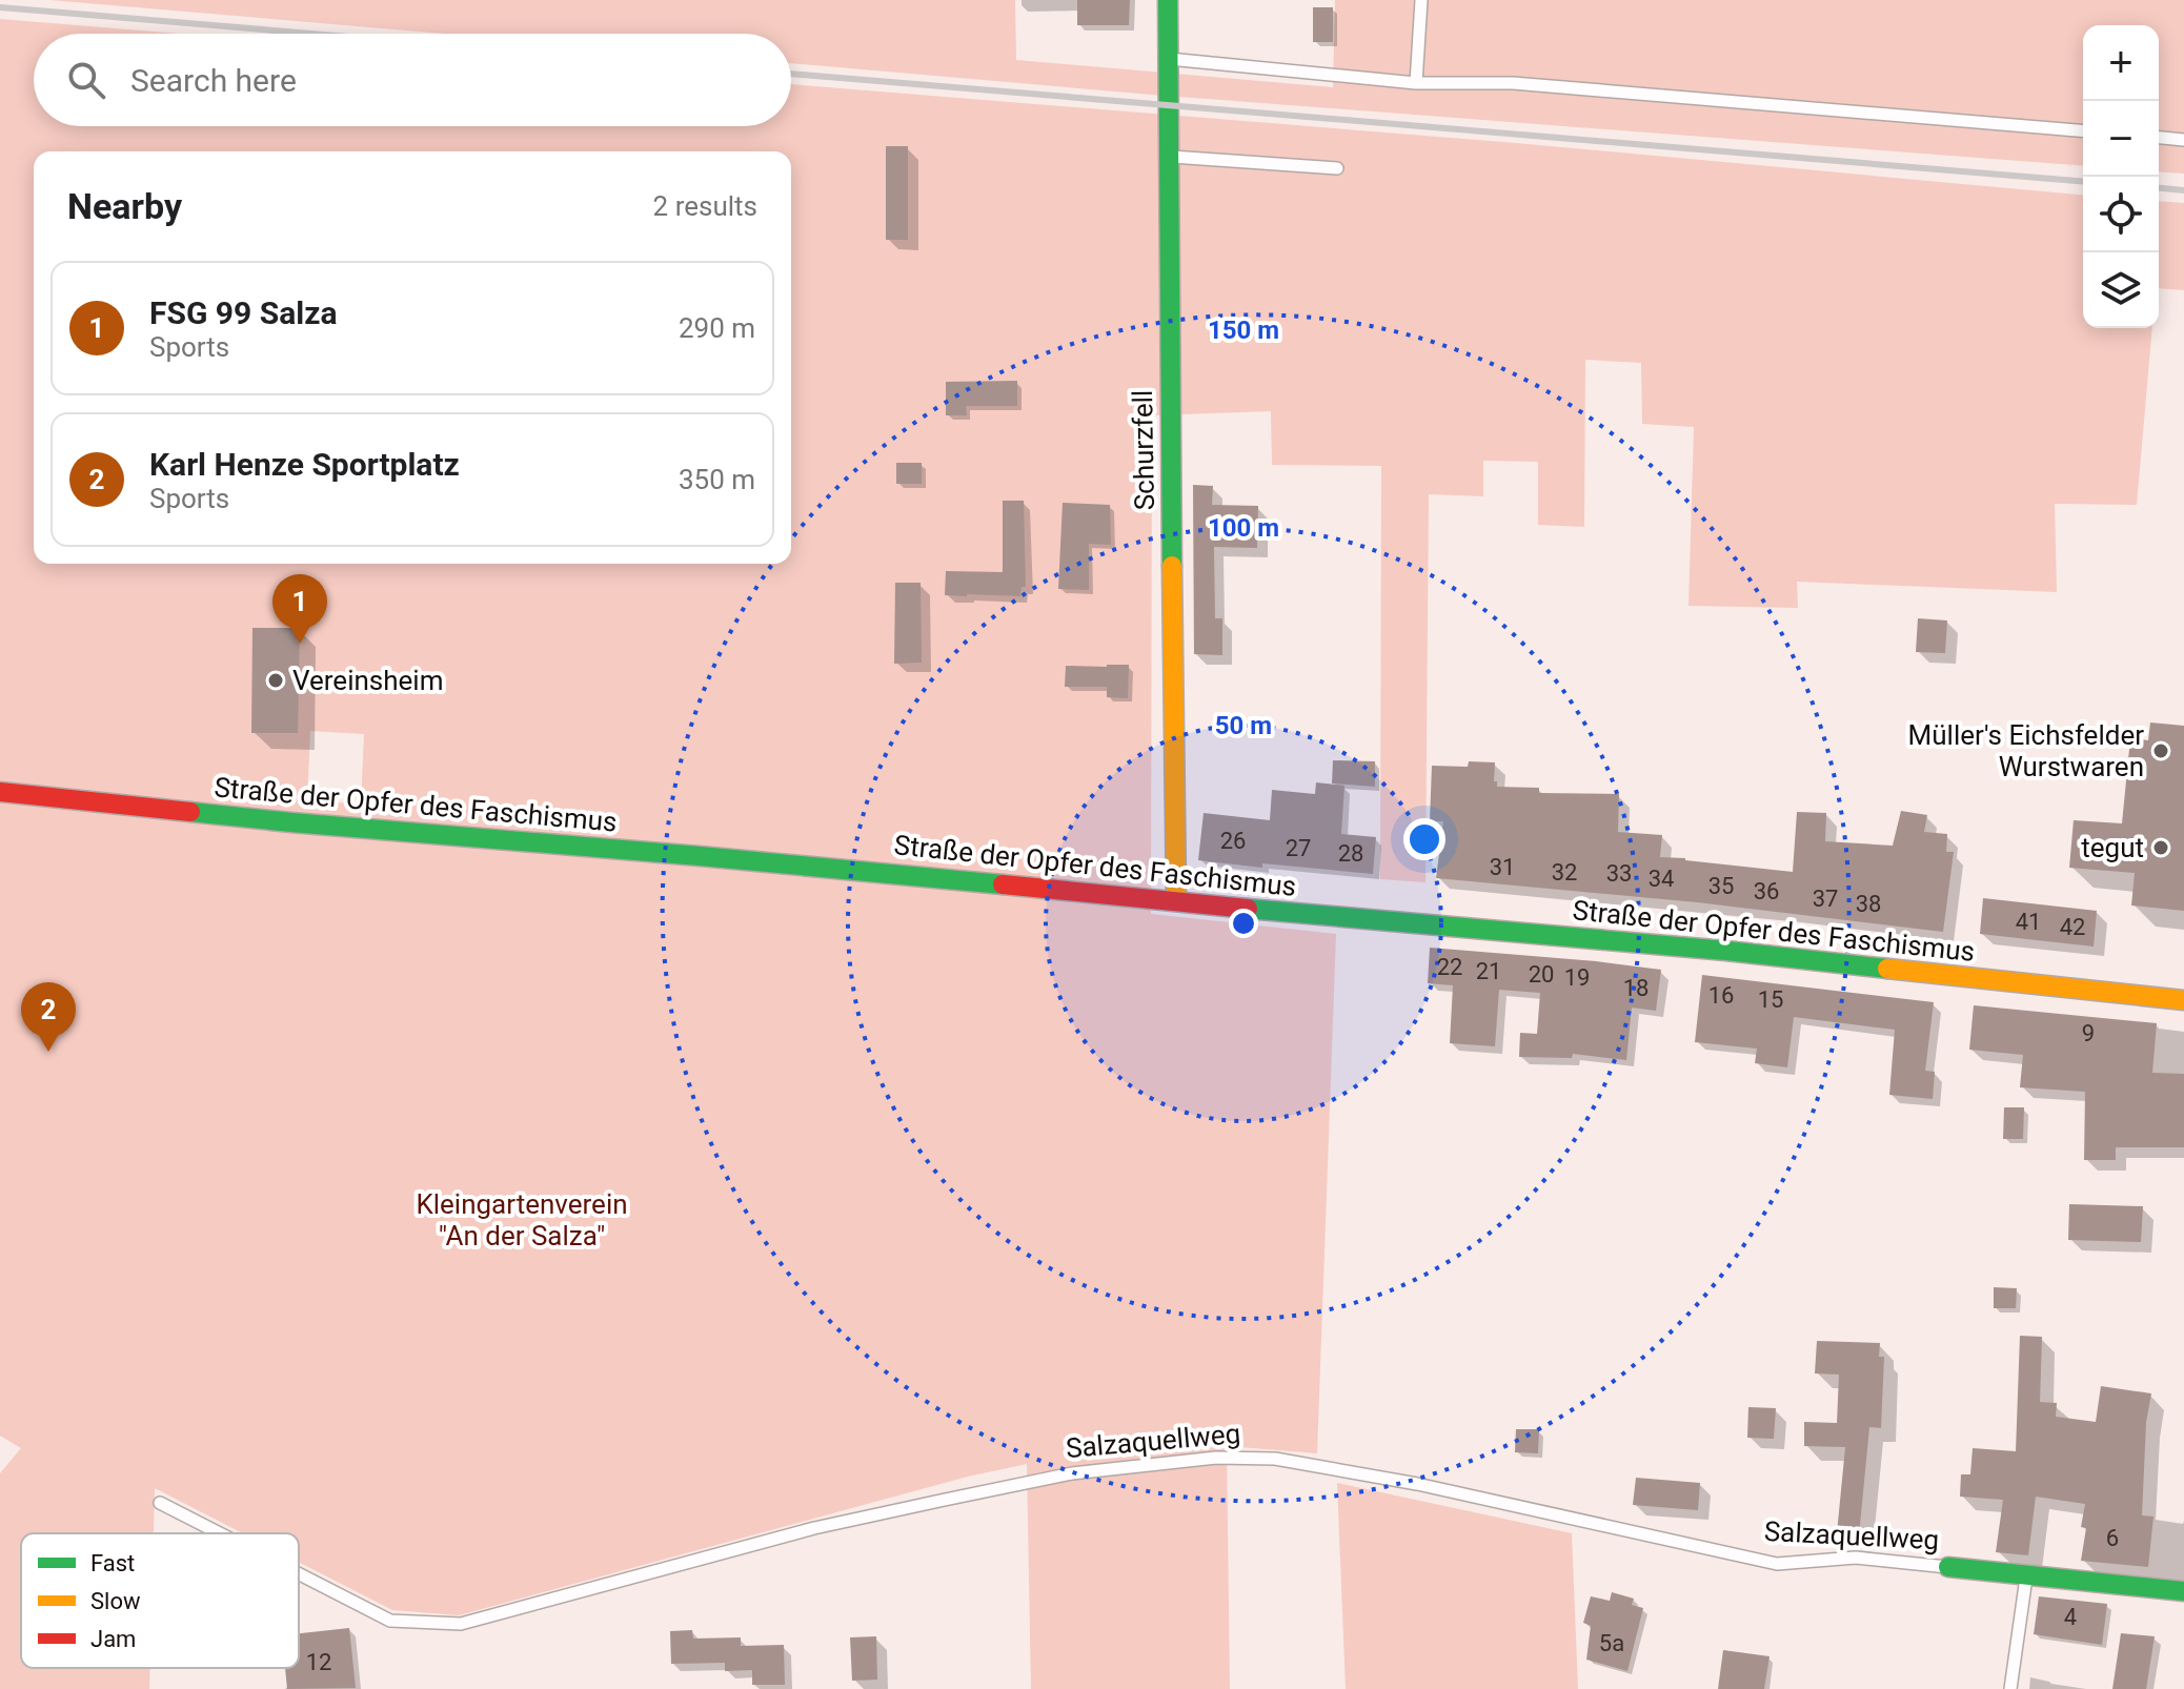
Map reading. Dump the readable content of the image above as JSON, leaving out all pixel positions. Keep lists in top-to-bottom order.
{
  "streets": {
    "street": ["Schurzfell", "Straße der Opfer des Faschismus", "Salzaquellweg"]
  },
  "crossings": [
    ["Schurzfell", "Straße der Opfer des Faschismus"]
  ],
  "parks": ["Kleingartenverein \"An der Salza\""],
  "places": ["Vereinsheim", "Müller's Eichsfelder Wurstwaren", "tegut"],
  "house_numbers": [
    "26",
    "27",
    "28",
    "31",
    "32",
    "33",
    "34",
    "35",
    "36",
    "37",
    "38",
    "41",
    "42",
    "22",
    "21",
    "20",
    "19",
    "18",
    "16",
    "15",
    "9",
    "6",
    "4",
    "5a",
    "12"
  ],
  "legend": ["Fast", "Slow", "Jam"],
  "page": {
    "map_buttons": ["+", "−"],
    "search": "Search here",
    "heading": ["Nearby", "2 results"],
    "list": [
      {
        "mark": "1",
        "name": "FSG 99 Salza",
        "note": "Sports",
        "value": "290 m"
      },
      {
        "mark": "2",
        "name": "Karl Henze Sportplatz",
        "note": "Sports",
        "value": "350 m"
      }
    ],
    "pins": ["1", "2"]
  },
  "rings": ["150 m", "100 m", "50 m"]
}
